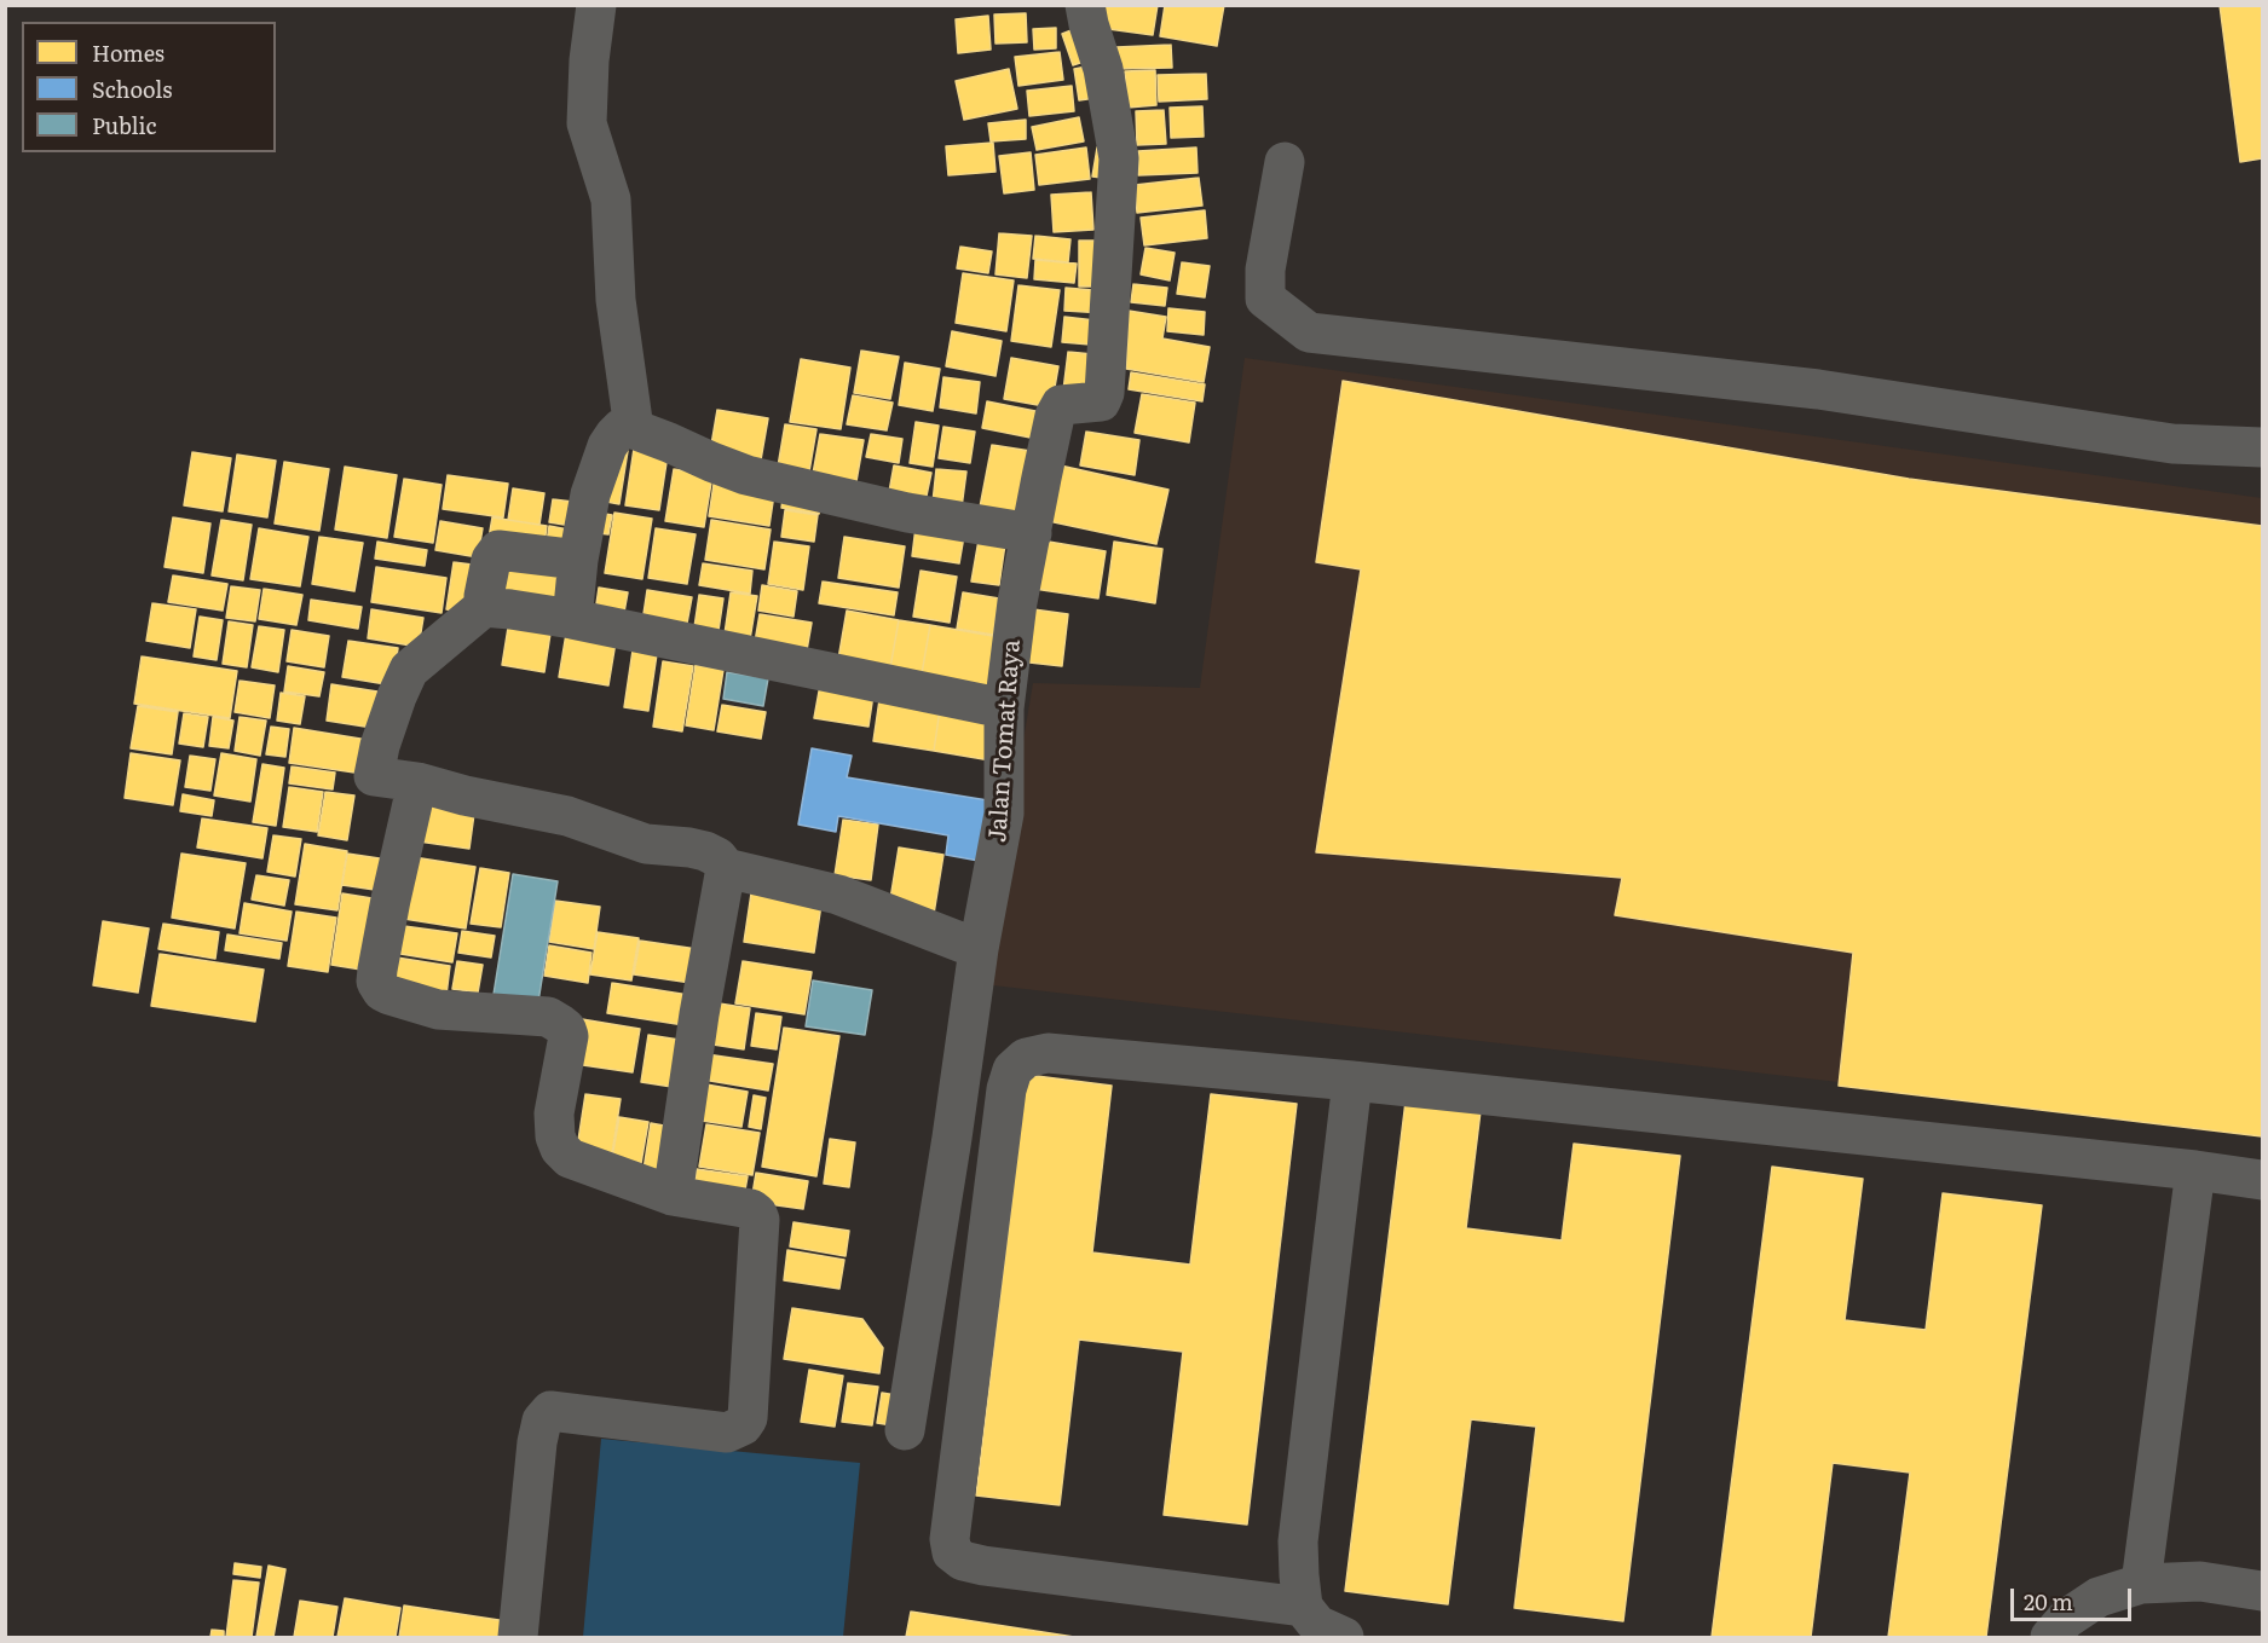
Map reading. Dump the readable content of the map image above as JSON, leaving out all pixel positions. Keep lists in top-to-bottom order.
{
  "streets": {
    "street": ["Jalan Tomat Raya"]
  },
  "legend": ["Homes", "Schools", "Public"],
  "scale_bar": "20 m"
}
